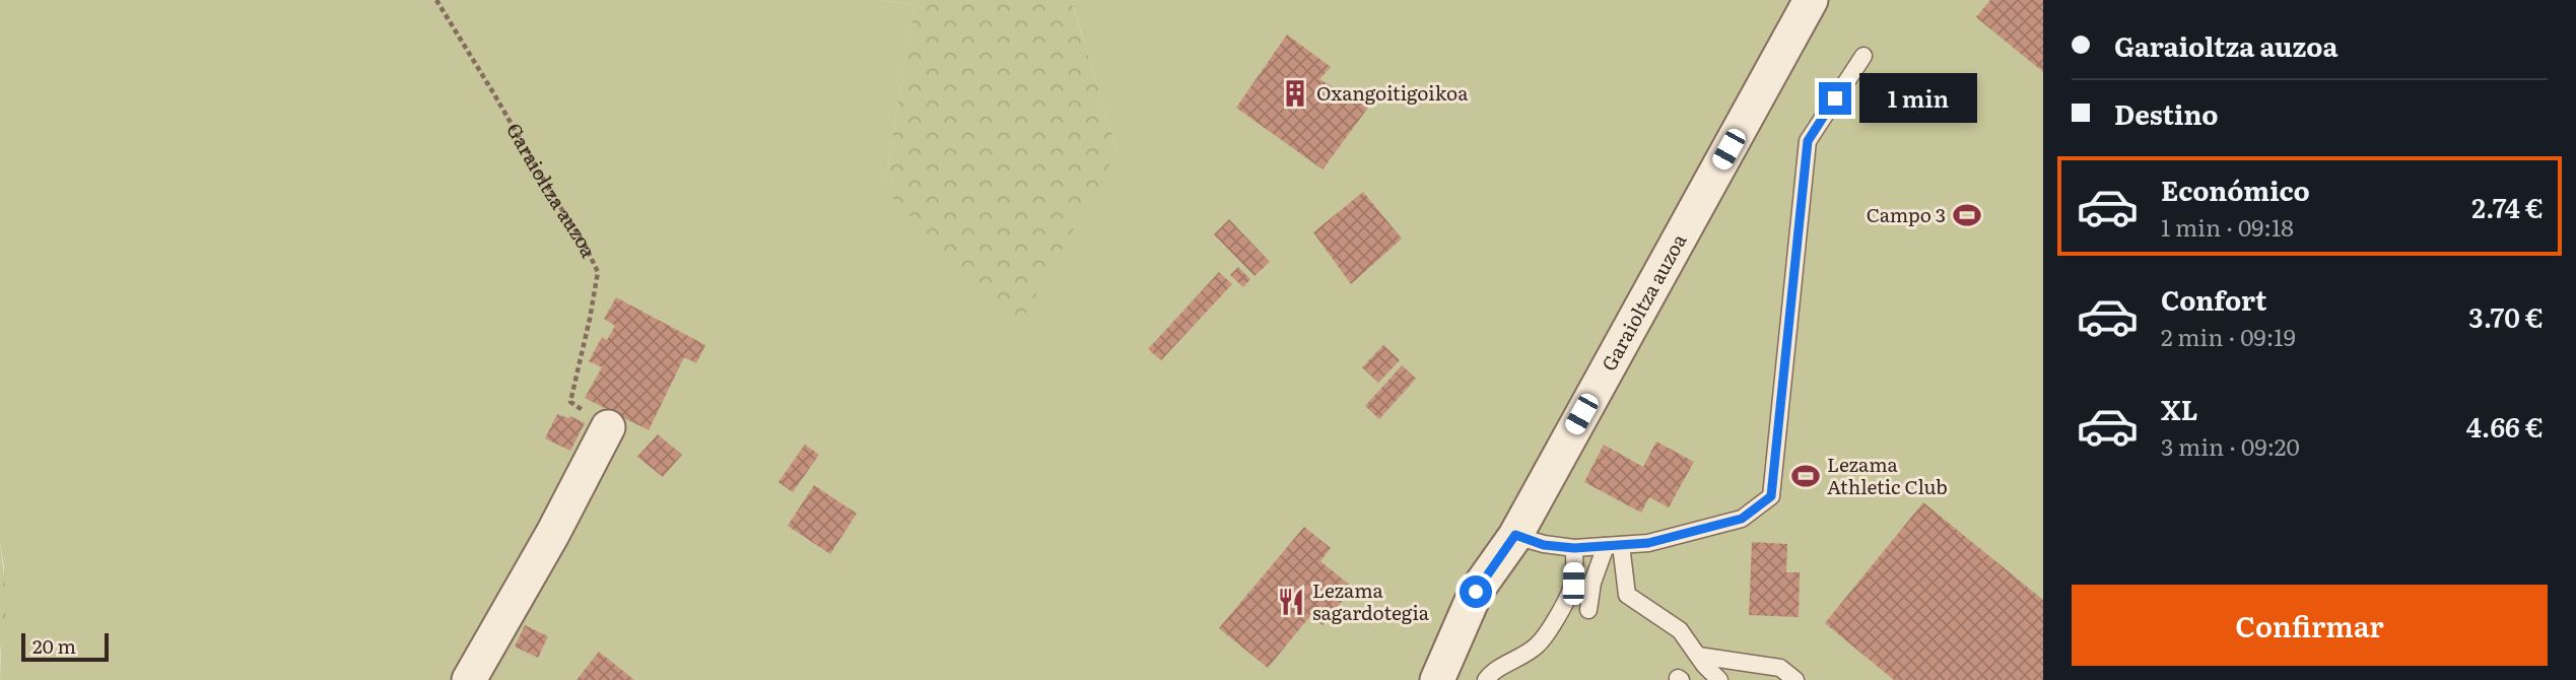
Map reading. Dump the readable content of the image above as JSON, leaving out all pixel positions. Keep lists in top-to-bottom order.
{
  "streets": {
    "street": ["Garaioltza auzoa"]
  },
  "places": {
    "building": ["Oxangoitigoikoa"],
    "sports": ["Campo 3", "Lezama Athletic Club"],
    "restaurant": ["Lezama sagardotegia"]
  },
  "scale_bar": "20 m",
  "page": {
    "banner": ["Garaioltza auzoa", "Destino"],
    "bubble": "1 min",
    "list": [
      {
        "name": "Económico",
        "note": "1 min · 09:18",
        "value": "2.74 €"
      },
      {
        "name": "Confort",
        "note": "2 min · 09:19",
        "value": "3.70 €"
      },
      {
        "name": "XL",
        "note": "3 min · 09:20",
        "value": "4.66 €"
      }
    ],
    "buttons": "Confirmar",
    "scale": "20 m"
  }
}
